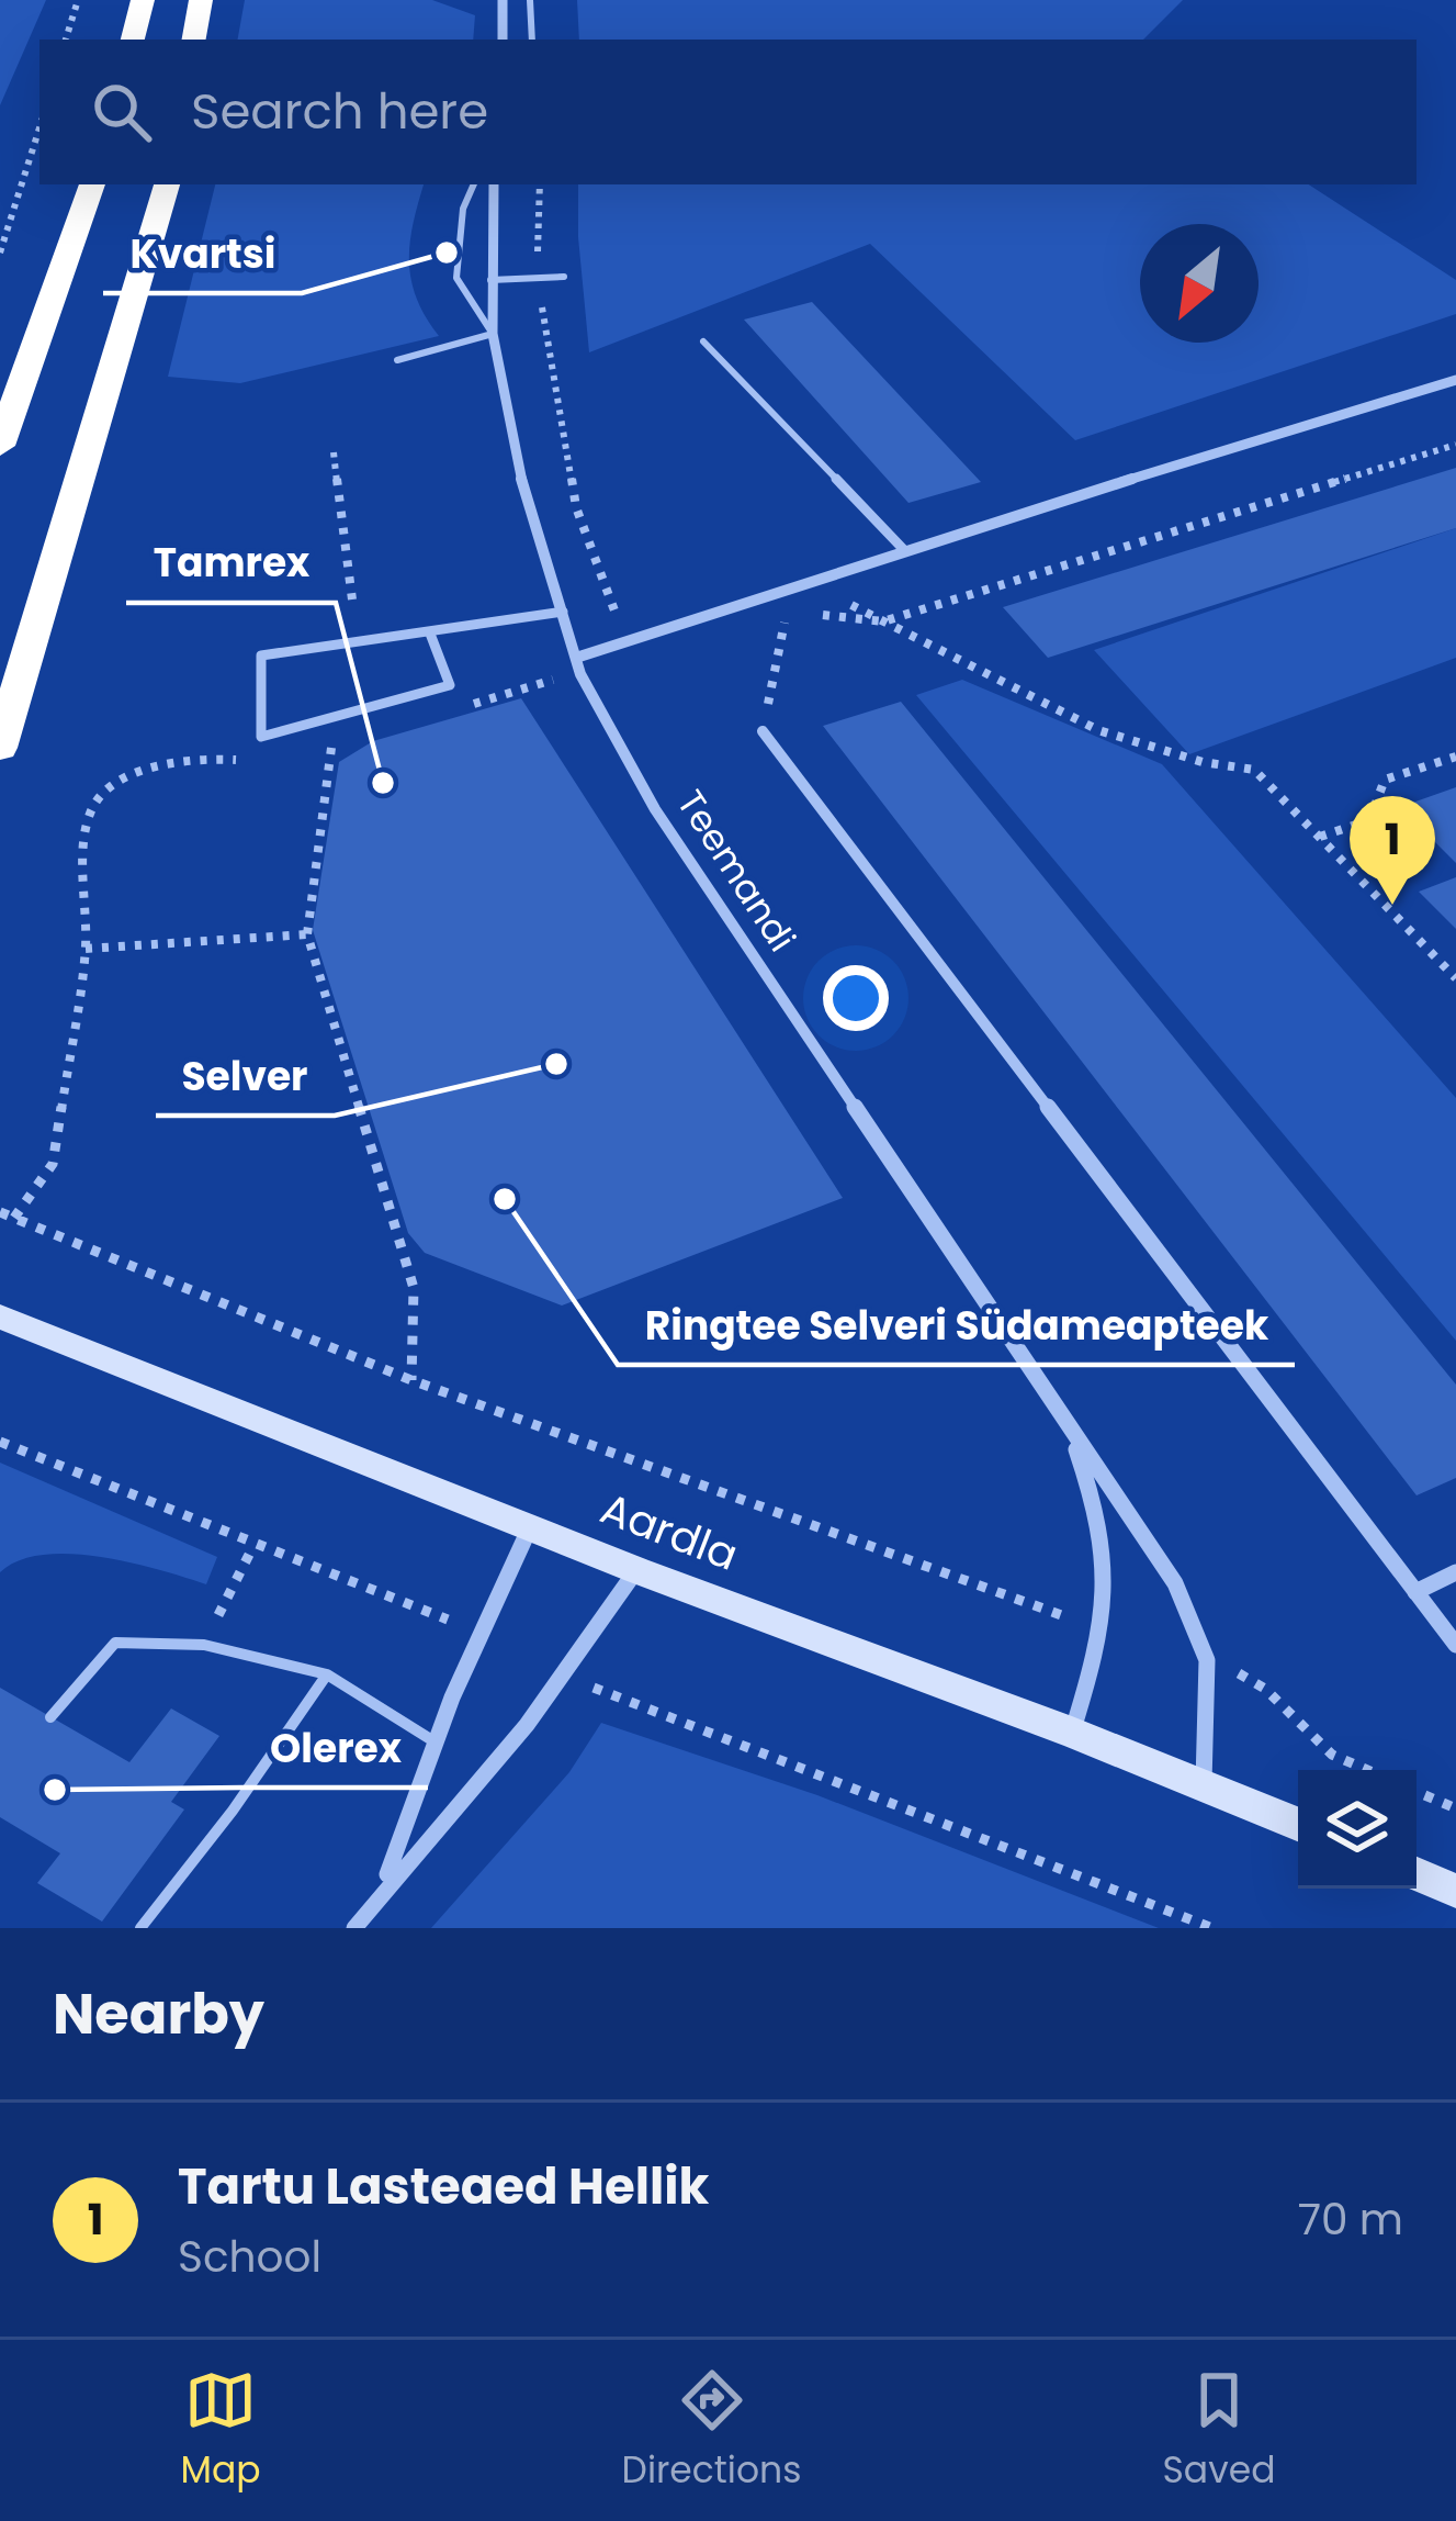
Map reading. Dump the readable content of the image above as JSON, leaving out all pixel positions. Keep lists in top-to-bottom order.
{
  "streets": {
    "street": ["Teemandi", "Aardla"]
  },
  "crossings": [
    ["Teemandi", "Aardla"]
  ],
  "places": [
    "Kvartsi",
    "Tamrex",
    "Selver",
    "Ringtee Selveri Südameapteek",
    "Olerex"
  ],
  "north": "bottom left",
  "page": {
    "search": "Search here",
    "pins": "1",
    "heading": "Nearby",
    "list": [
      {
        "mark": "1",
        "name": "Tartu Lasteaed Hellik",
        "note": "School",
        "value": "70 m"
      }
    ],
    "nav": ["Map", "Directions", "Saved"]
  }
}
